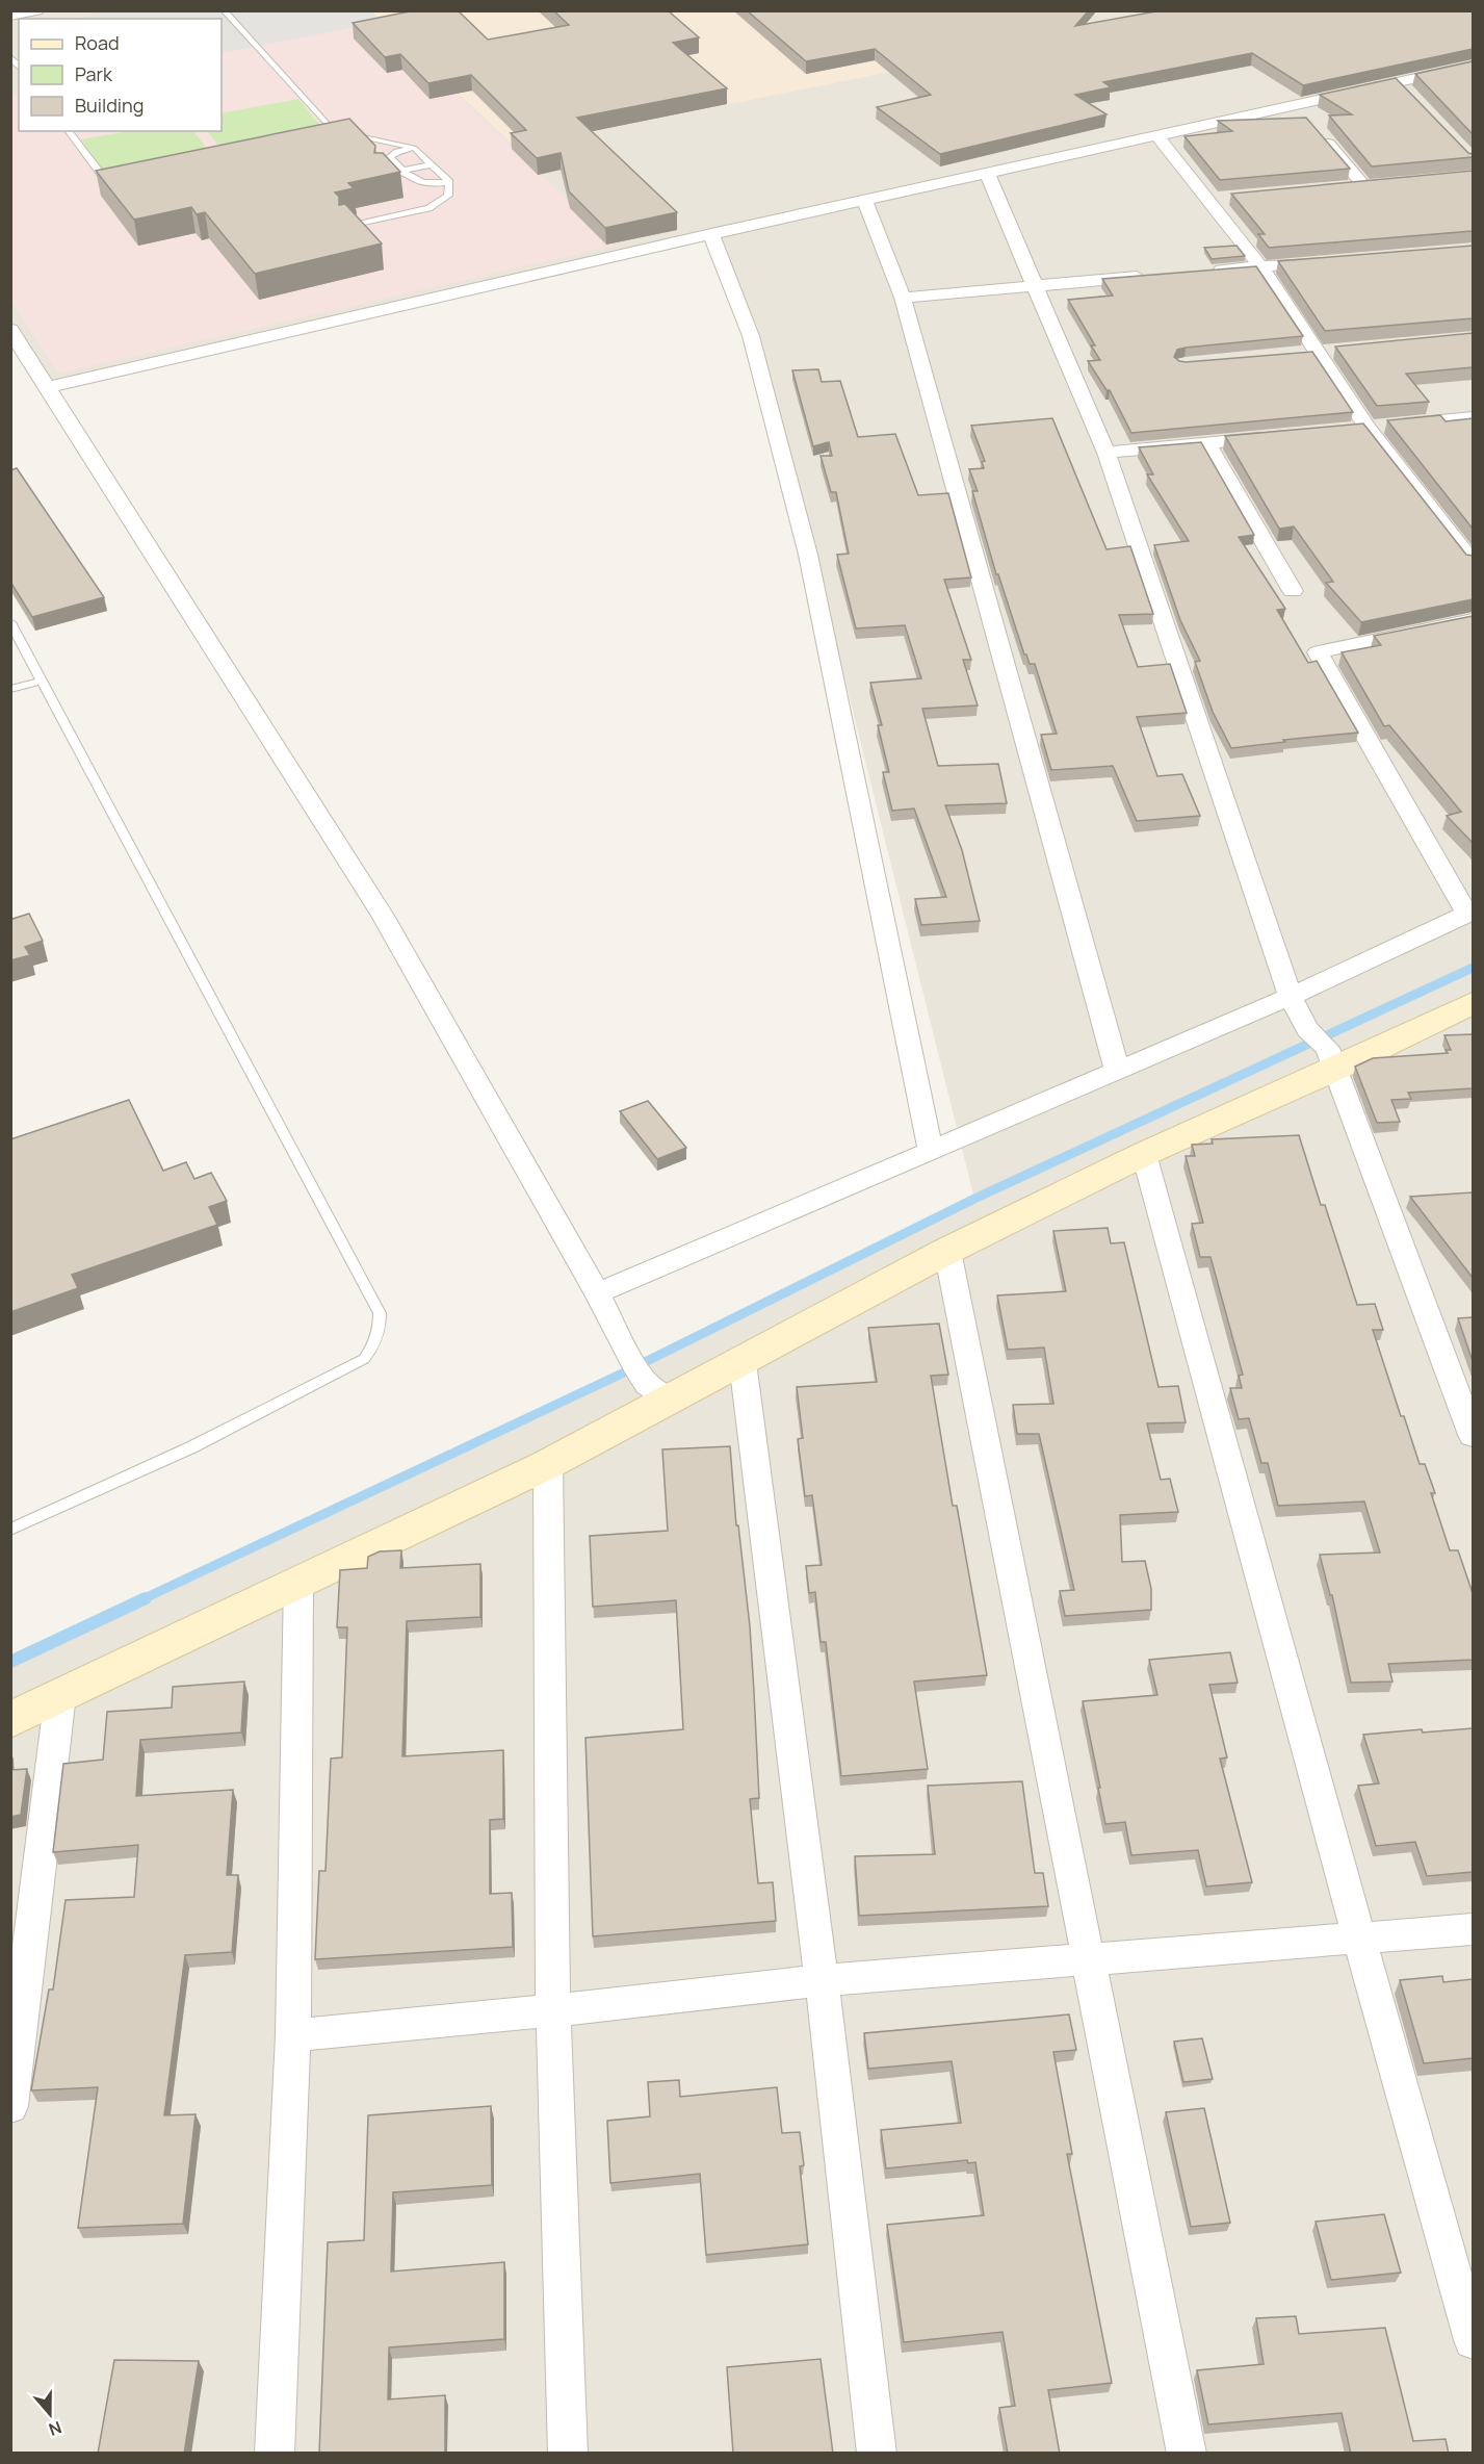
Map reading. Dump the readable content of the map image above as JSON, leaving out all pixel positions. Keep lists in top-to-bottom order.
{
  "legend": ["Road", "Park", "Building"],
  "north": "bottom"
}
